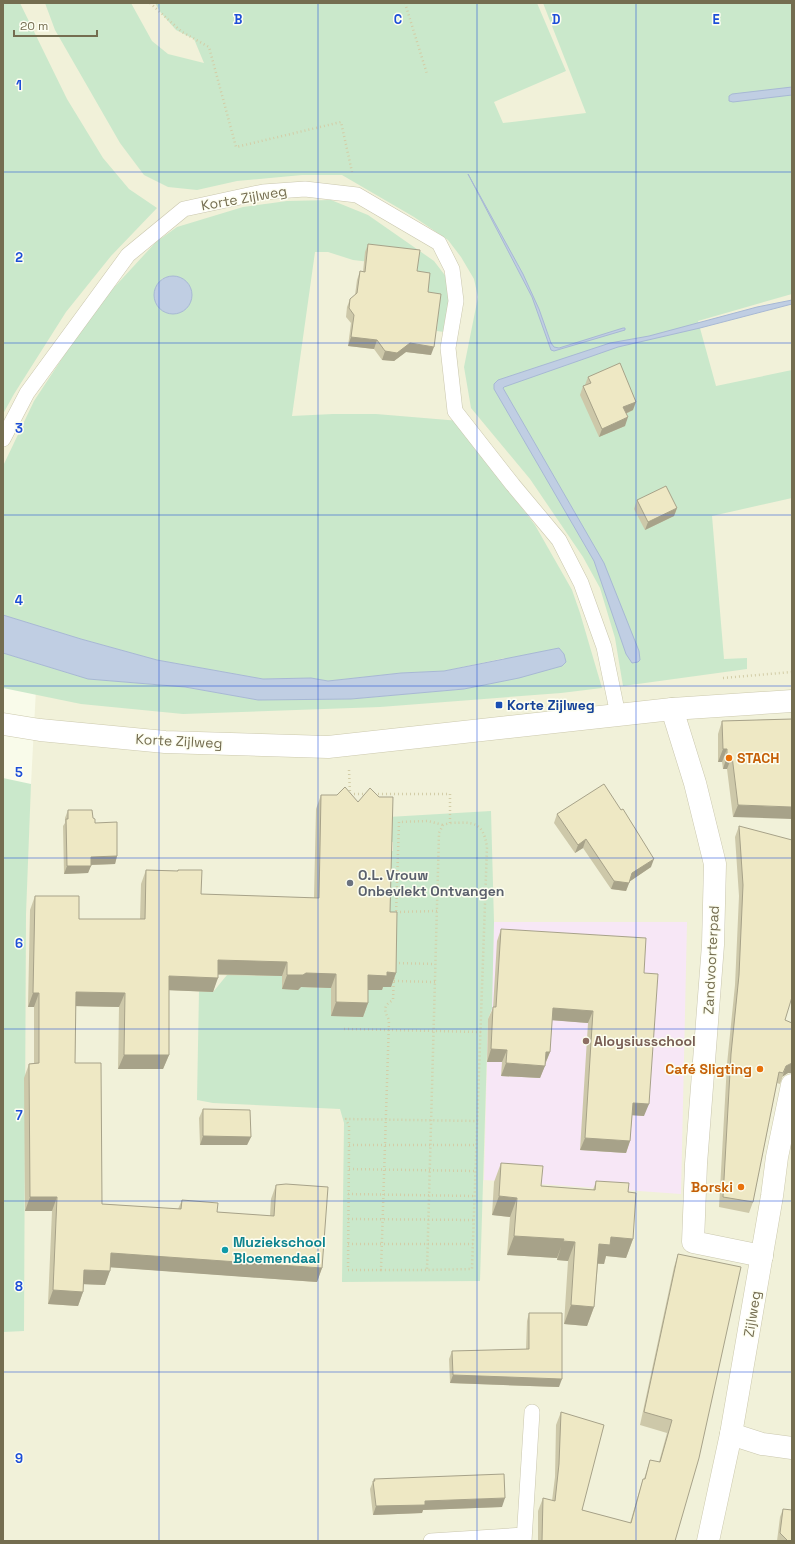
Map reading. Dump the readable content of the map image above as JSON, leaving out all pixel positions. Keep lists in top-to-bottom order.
{
  "streets": {
    "main road": ["Korte Zijlweg", "Zandvoorterpad", "Zijlweg"]
  },
  "crossings": [
    ["Korte Zijlweg", "Zandvoorterpad"],
    ["Zandvoorterpad", "Zijlweg"]
  ],
  "places": {
    "transit": ["Korte Zijlweg"],
    "other": [
      "STACH",
      "O.L. Vrouw Onbevlekt Ontvangen",
      "Aloysiusschool",
      "Café Sligting",
      "Borski",
      "Muziekschool Bloemendaal"
    ]
  },
  "scale_bar": "20 m",
  "grid": {
    "columns": [
      "B",
      "C",
      "D",
      "E"
    ],
    "rows": [
      "1",
      "2",
      "3",
      "4",
      "5",
      "6",
      "7",
      "8",
      "9"
    ]
  }
}
